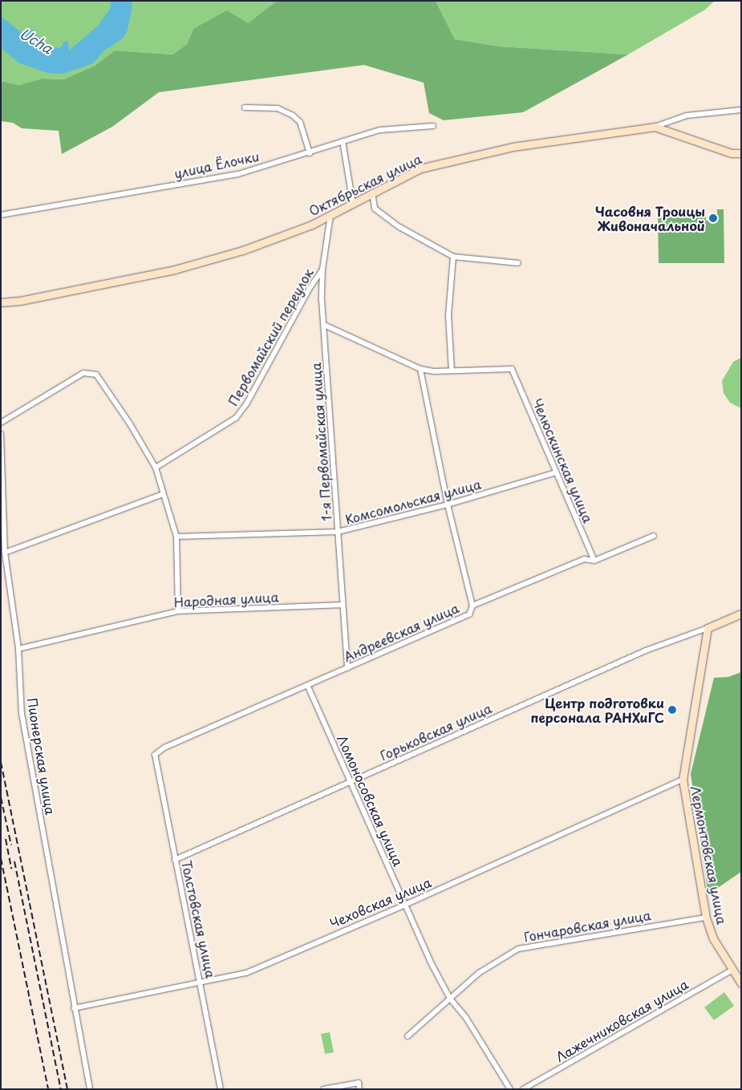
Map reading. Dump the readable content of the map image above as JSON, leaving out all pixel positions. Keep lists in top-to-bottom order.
{
  "streets": {
    "street": [
      "улица Ёлочки",
      "Октябрьская улица",
      "Первомайский переулок",
      "1-я Первомайская улица",
      "Челюскинская улица",
      "Комсомольская улица",
      "Народная улица",
      "Андреевская улица",
      "Горьковская улица",
      "Пионерская улица",
      "Ломоносовская улица",
      "Лермонтовская улица",
      "Чеховская улица",
      "Толстовская улица",
      "Гончаровская улица",
      "Лажечниковская улица"
    ]
  },
  "crossings": [
    ["Октябрьская улица", "1-я Первомайская улица"],
    ["Первомайский переулок", "1-я Первомайская улица"],
    ["1-я Первомайская улица", "Комсомольская улица"],
    ["1-я Первомайская улица", "Народная улица"],
    ["1-я Первомайская улица", "Андреевская улица"],
    ["Челюскинская улица", "Комсомольская улица"],
    ["Челюскинская улица", "Андреевская улица"],
    ["Народная улица", "Пионерская улица"],
    ["Андреевская улица", "Ломоносовская улица"],
    ["Андреевская улица", "Толстовская улица"],
    ["Горьковская улица", "Ломоносовская улица"],
    ["Горьковская улица", "Лермонтовская улица"],
    ["Горьковская улица", "Толстовская улица"],
    ["Пионерская улица", "Чеховская улица"],
    ["Ломоносовская улица", "Чеховская улица"],
    ["Ломоносовская улица", "Гончаровская улица"],
    ["Лермонтовская улица", "Чеховская улица"],
    ["Лермонтовская улица", "Гончаровская улица"],
    ["Лермонтовская улица", "Лажечниковская улица"],
    ["Чеховская улица", "Толстовская улица"]
  ],
  "water": ["Ucha"],
  "places": ["Часовня Троицы Живоначальной", "Центр подготовки персонала РАНХиГС"]
}
